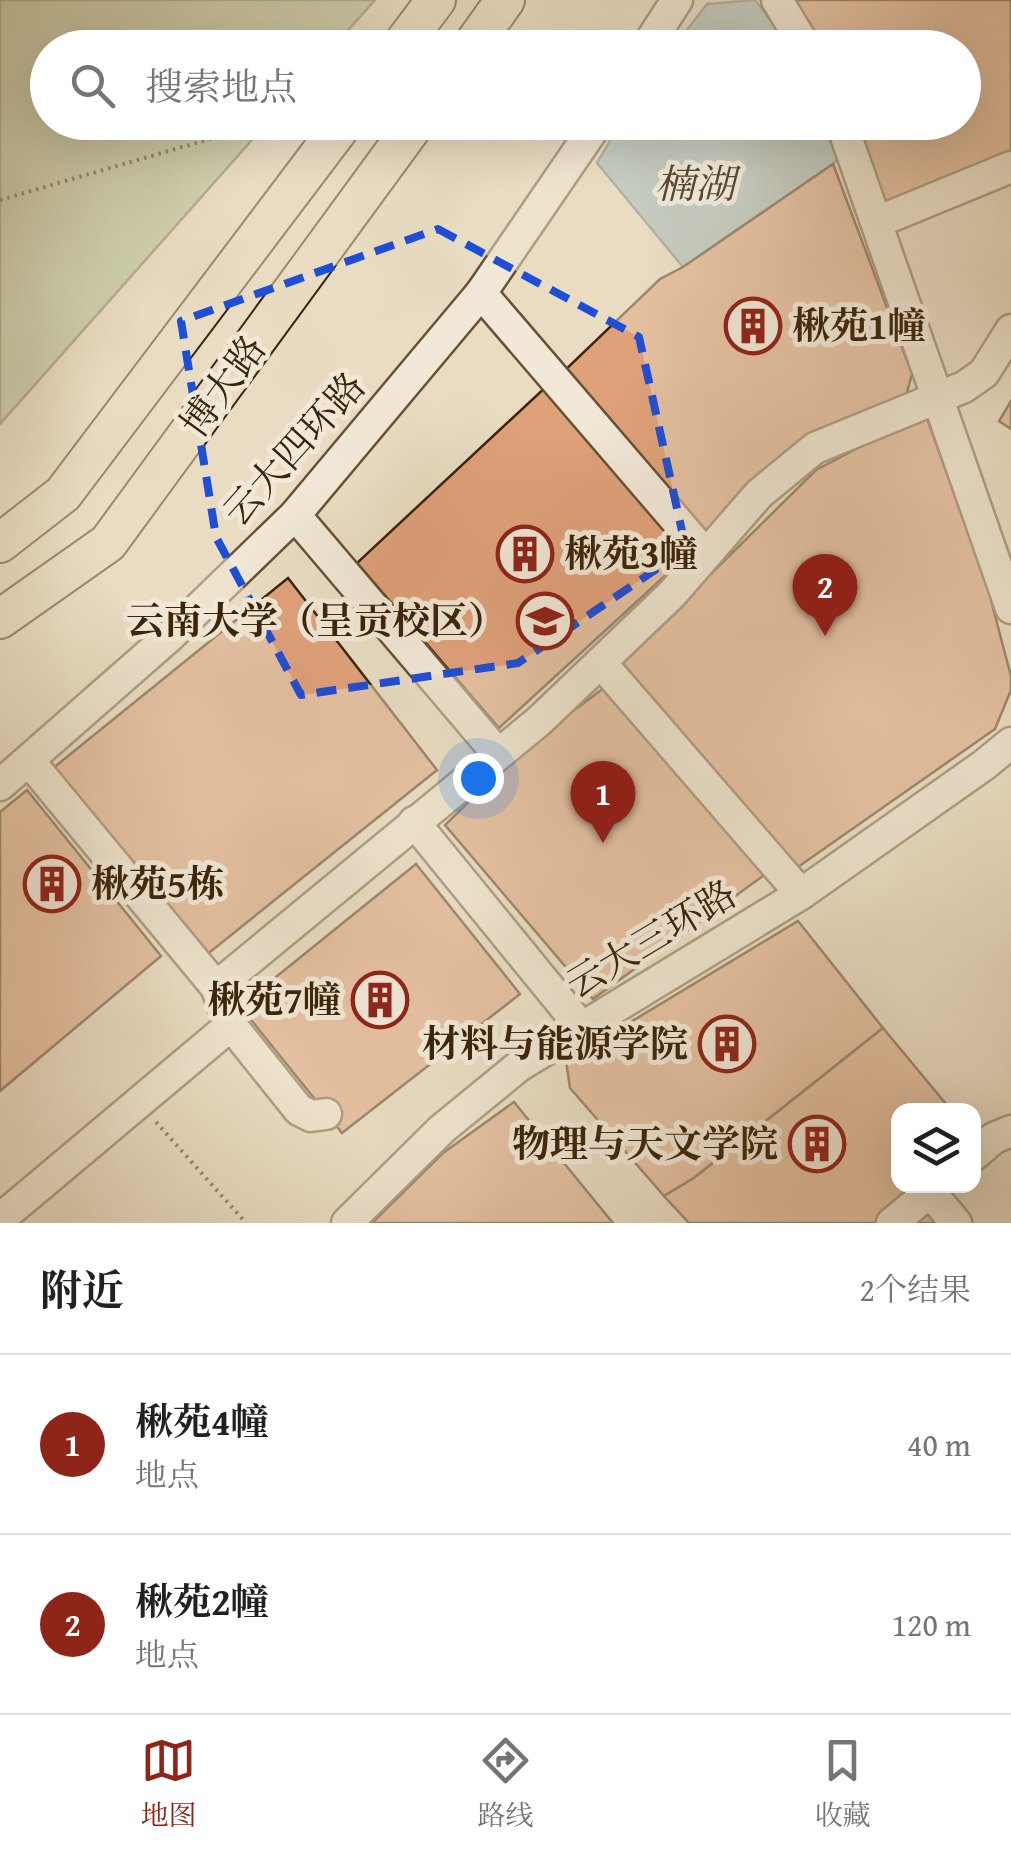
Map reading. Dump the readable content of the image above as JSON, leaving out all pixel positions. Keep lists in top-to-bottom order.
{
  "streets": {
    "main road": ["博大路"],
    "lane": ["云大四环路", "云大三环路"]
  },
  "water": ["楠湖"],
  "places": {
    "building": [
      "楸苑1幢",
      "楸苑3幢",
      "楸苑5栋",
      "楸苑7幢",
      "材料与能源学院",
      "物理与天文学院"
    ],
    "school or university": ["云南大学（呈贡校区）"]
  },
  "page": {
    "search": "搜索地点",
    "pins": ["2", "1"],
    "heading": ["附近", "2个结果"],
    "list": [
      {
        "mark": "1",
        "name": "楸苑4幢",
        "note": "地点",
        "value": "40 m"
      },
      {
        "mark": "2",
        "name": "楸苑2幢",
        "note": "地点",
        "value": "120 m"
      }
    ],
    "nav": ["地图", "路线", "收藏"]
  }
}
